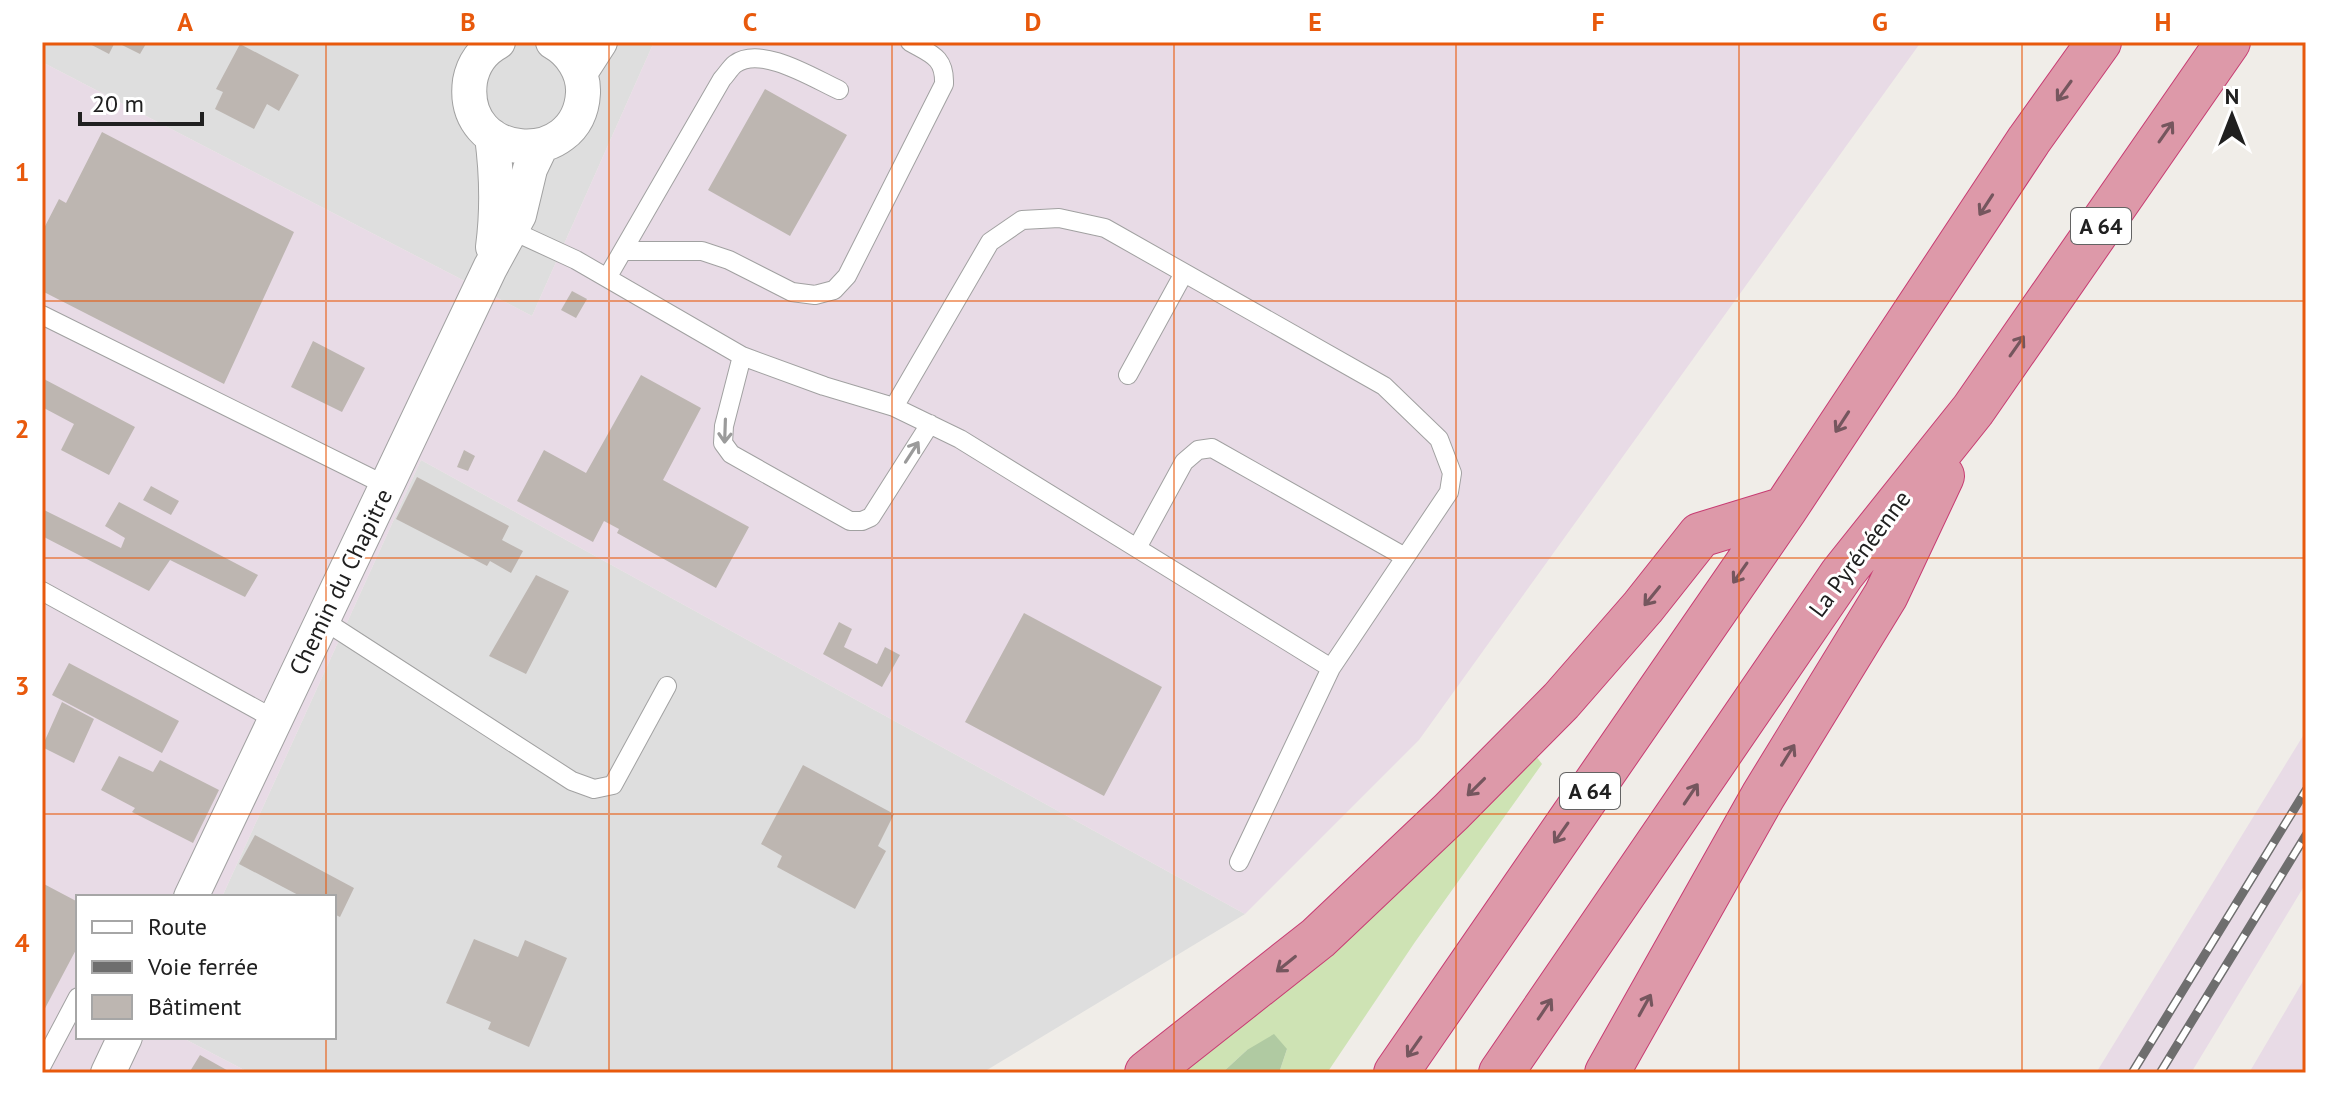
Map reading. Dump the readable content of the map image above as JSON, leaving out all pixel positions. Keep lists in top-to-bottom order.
{
  "streets": {
    "highway": ["A 64", "La Pyrénéenne"],
    "street": ["Chemin du Chapitre"]
  },
  "legend": ["Route", "Voie ferrée", "Bâtiment"],
  "scale_bar": "20 m",
  "north": "top",
  "grid": {
    "columns": [
      "A",
      "B",
      "C",
      "D",
      "E",
      "F",
      "G",
      "H"
    ],
    "rows": [
      "1",
      "2",
      "3",
      "4"
    ]
  }
}
